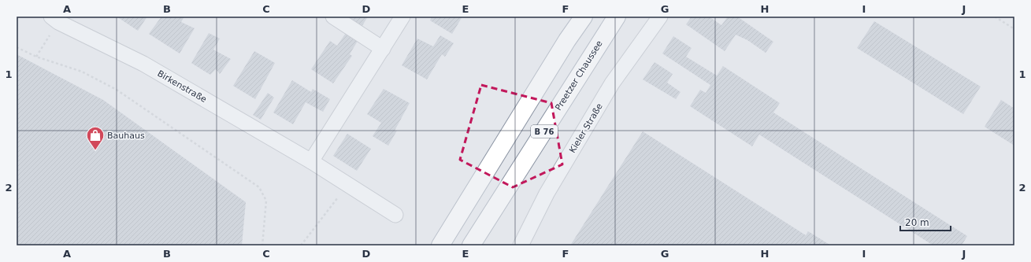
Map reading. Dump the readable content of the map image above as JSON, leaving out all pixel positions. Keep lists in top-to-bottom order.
{
  "streets": {
    "highway": ["Preetzer Chaussee", "B 76"],
    "street": ["Birkenstraße", "Kieler Straße"]
  },
  "places": {
    "shop": ["Bauhaus"]
  },
  "scale_bar": "20 m",
  "grid": {
    "columns": [
      "A",
      "B",
      "C",
      "D",
      "E",
      "F",
      "G",
      "H",
      "I",
      "J"
    ],
    "rows": ["1", "2"]
  }
}
